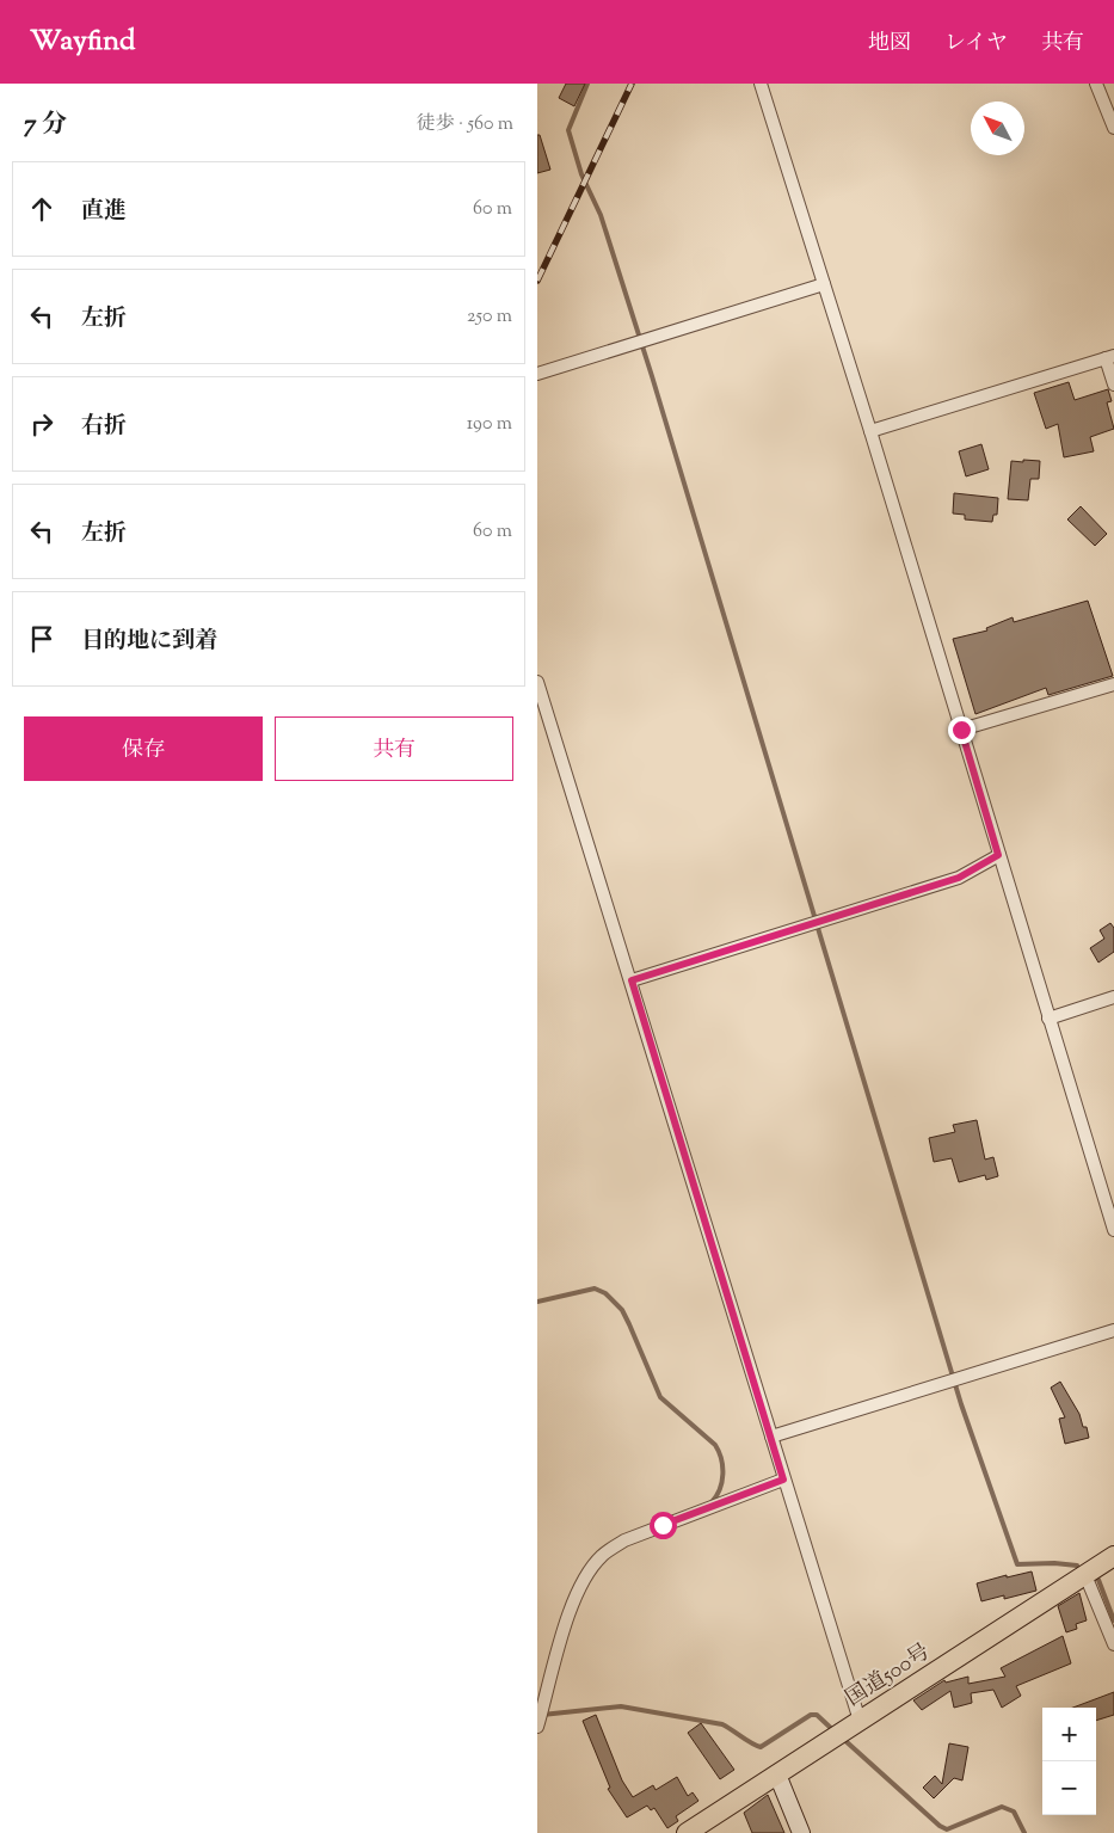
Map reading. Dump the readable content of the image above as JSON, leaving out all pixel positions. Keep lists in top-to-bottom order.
{
  "streets": {
    "highway": ["国道500号"]
  },
  "north": "top left",
  "page": {
    "header": "Wayfind",
    "nav": ["地図", "レイヤ", "共有"],
    "heading": ["7 分", "徒歩 · 560 m"],
    "list": [
      ["直進", "60 m"],
      ["左折", "250 m"],
      ["右折", "190 m"],
      ["左折", "60 m"],
      "目的地に到着"
    ],
    "buttons": ["保存", "共有"],
    "map_buttons": ["+", "−"]
  }
}
